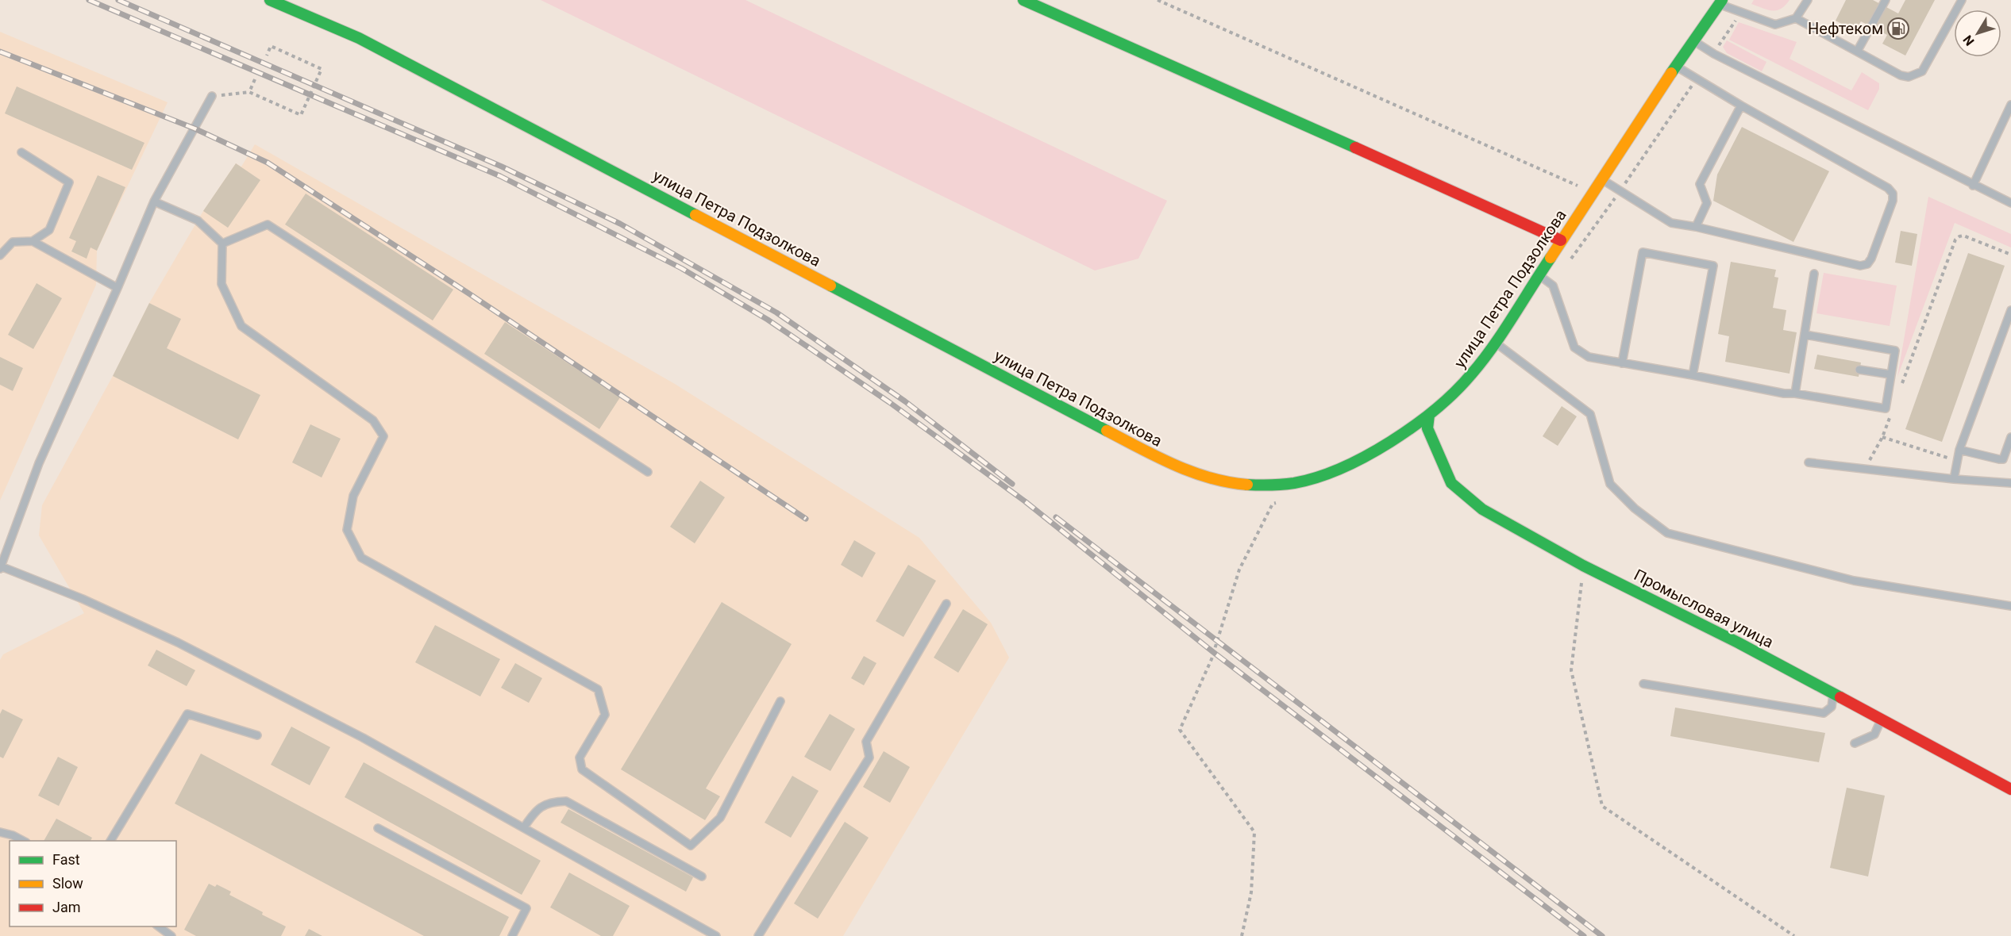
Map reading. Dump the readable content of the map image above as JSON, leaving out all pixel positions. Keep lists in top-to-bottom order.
{
  "streets": {
    "street": ["улица Петра Подзолкова", "Промысловая улица"]
  },
  "crossings": [
    ["улица Петра Подзолкова", "Промысловая улица"]
  ],
  "places": {
    "fuel station": ["Нефтеком"]
  },
  "legend": ["Fast", "Slow", "Jam"],
  "north": "bottom left"
}
